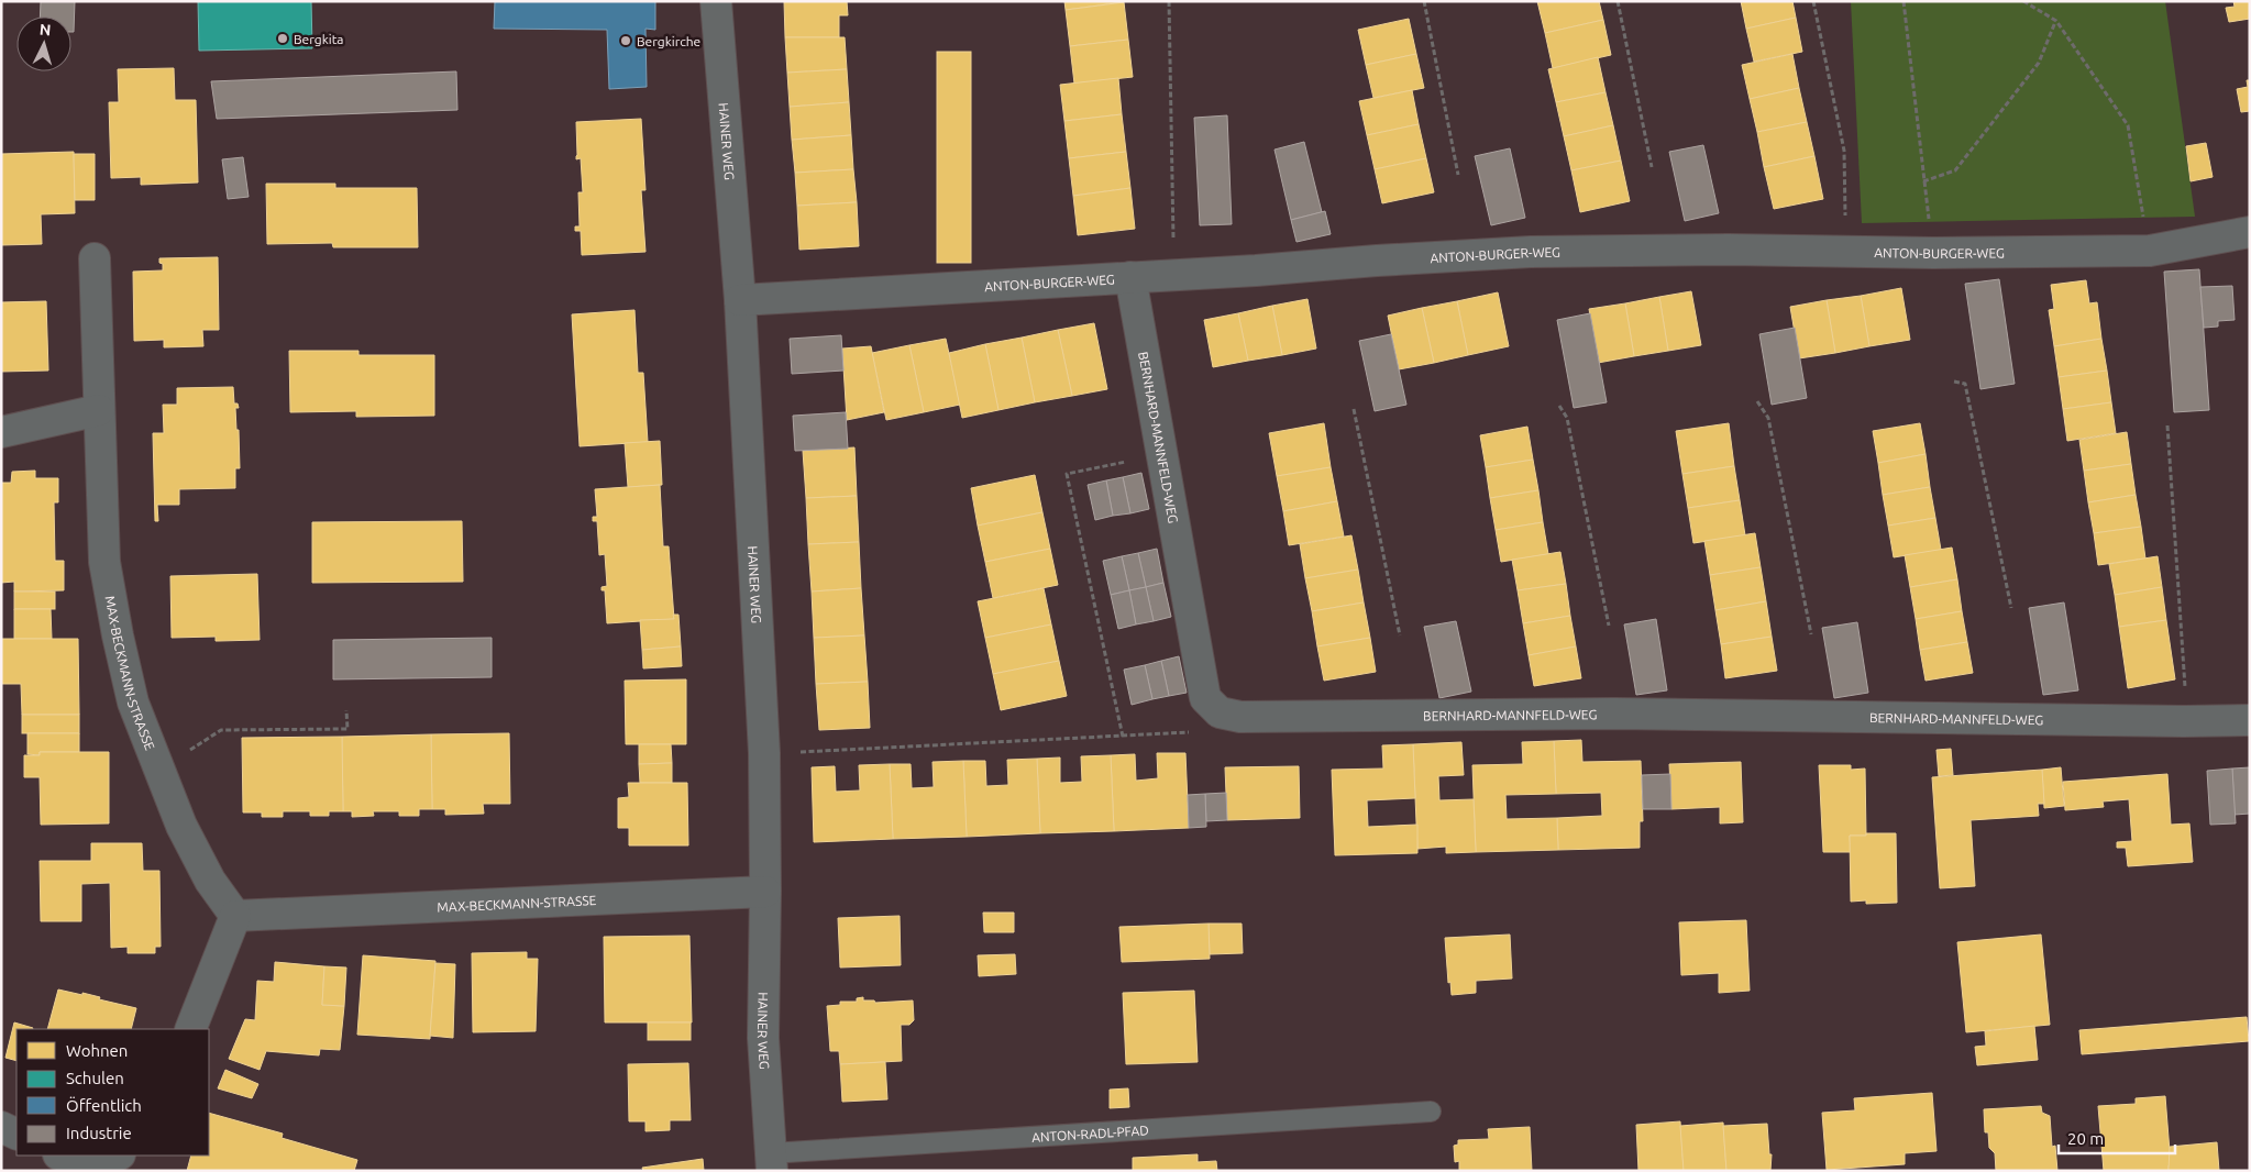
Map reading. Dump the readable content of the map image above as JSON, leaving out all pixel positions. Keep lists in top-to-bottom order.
{
  "streets": {
    "street": [
      "HAINER WEG",
      "ANTON-BURGER-WEG",
      "BERNHARD-MANNFELD-WEG",
      "MAX-BECKMANN-STRASSE"
    ],
    "lane": ["ANTON-RADL-PFAD"]
  },
  "crossings": [
    ["HAINER WEG", "ANTON-BURGER-WEG"],
    ["HAINER WEG", "MAX-BECKMANN-STRASSE"],
    ["HAINER WEG", "ANTON-RADL-PFAD"],
    ["ANTON-BURGER-WEG", "BERNHARD-MANNFELD-WEG"]
  ],
  "places": ["Bergkita", "Bergkirche"],
  "legend": [
    "Wohnen",
    "Schulen",
    "Öffentlich",
    "Industrie"
  ],
  "scale_bar": "20 m",
  "north": "top"
}
